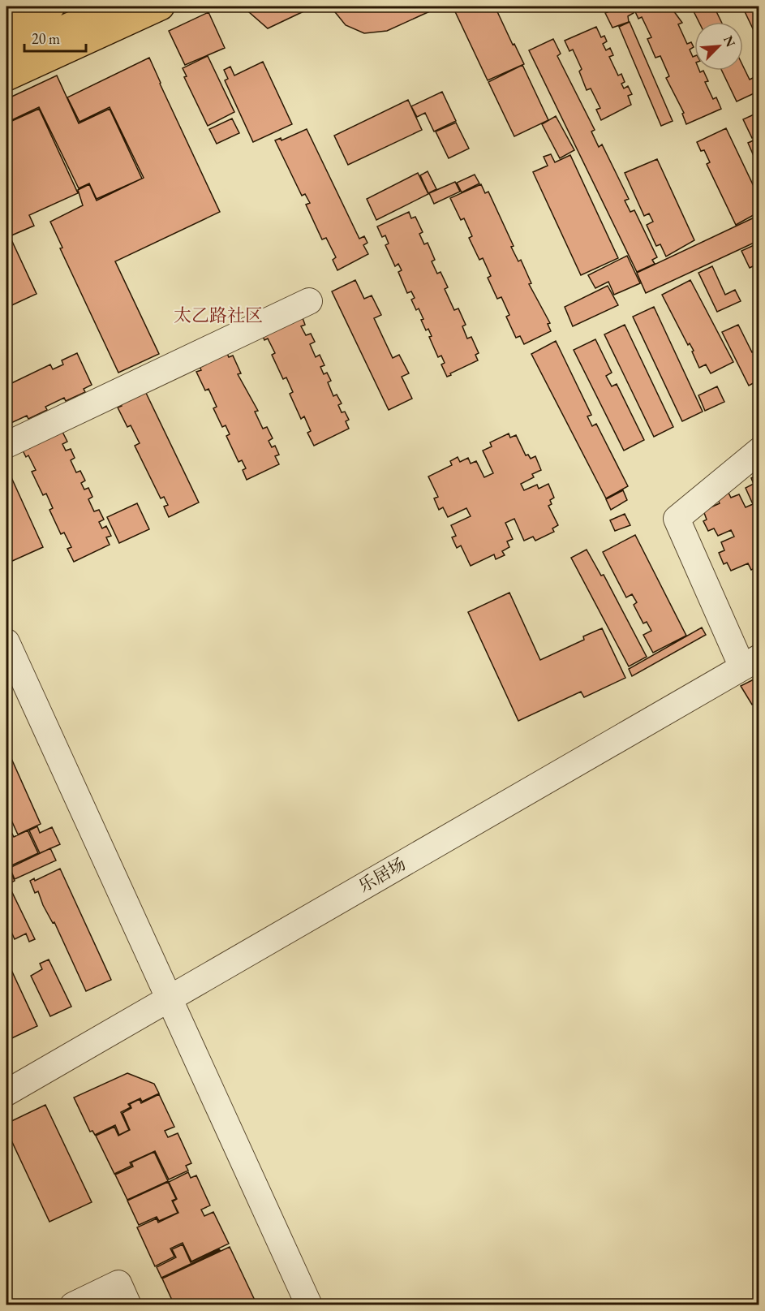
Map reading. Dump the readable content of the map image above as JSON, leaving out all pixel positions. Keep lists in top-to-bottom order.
{
  "streets": {
    "street": ["乐居场"]
  },
  "districts": ["太乙路社区"],
  "scale_bar": "20 m",
  "north": "top right"
}
